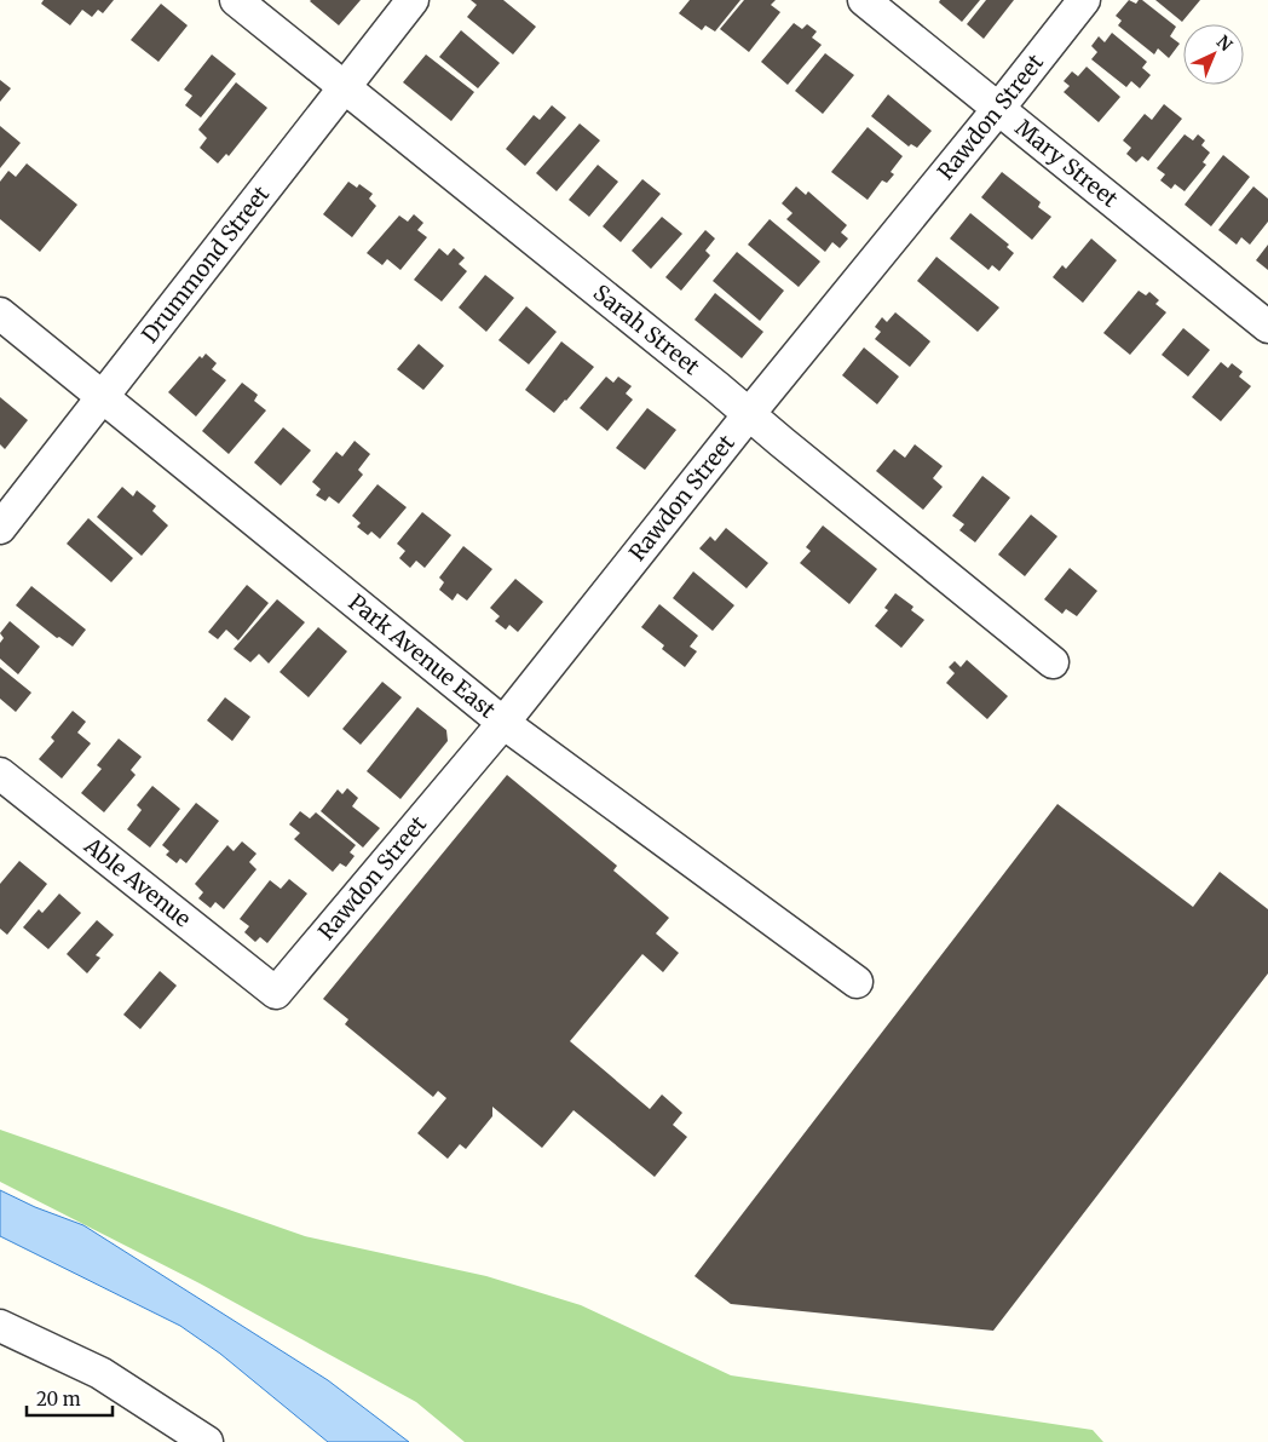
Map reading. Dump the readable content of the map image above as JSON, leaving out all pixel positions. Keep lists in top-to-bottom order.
{
  "streets": {
    "street": [
      "Rawdon Street",
      "Mary Street",
      "Drummond Street",
      "Sarah Street",
      "Park Avenue East",
      "Able Avenue"
    ]
  },
  "crossings": [
    ["Rawdon Street", "Mary Street"],
    ["Rawdon Street", "Sarah Street"],
    ["Rawdon Street", "Park Avenue East"],
    ["Rawdon Street", "Able Avenue"],
    ["Drummond Street", "Sarah Street"],
    ["Drummond Street", "Park Avenue East"]
  ],
  "scale_bar": "20 m",
  "north": "top right"
}
